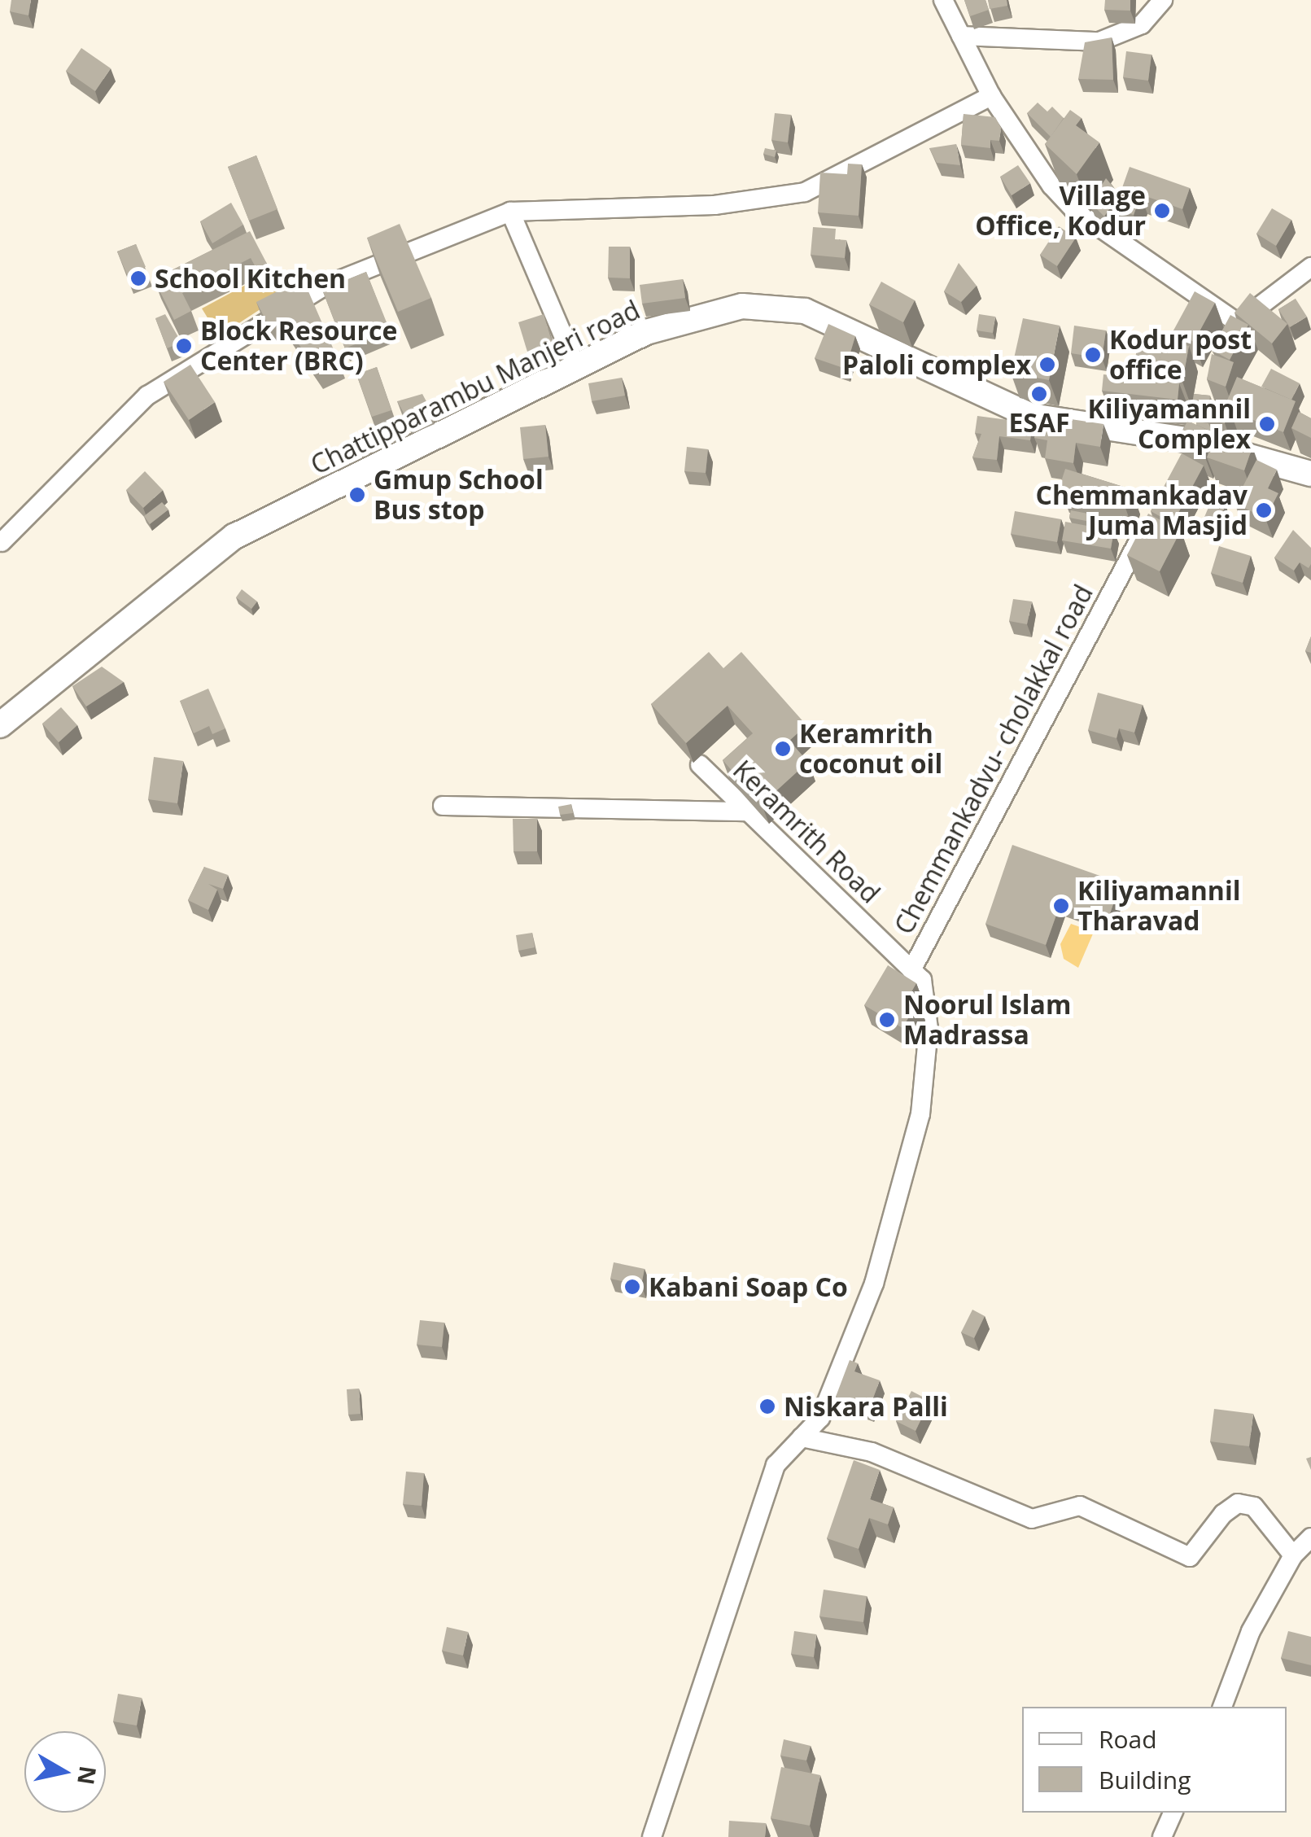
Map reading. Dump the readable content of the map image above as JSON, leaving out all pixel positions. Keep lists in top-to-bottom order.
{
  "streets": {
    "main road": ["Chattipparambu Manjeri road"],
    "street": ["Chemmankadvu- cholakkal road", "Keramrith Road"]
  },
  "crossings": [
    ["Chemmankadvu- cholakkal road", "Keramrith Road"]
  ],
  "places": [
    "Village Office, Kodur",
    "School Kitchen",
    "Block Resource Center (BRC)",
    "Kodur post office",
    "Paloli complex",
    "ESAF",
    "Kiliyamannil Complex",
    "Gmup School Bus stop",
    "Chemmankadav Juma Masjid",
    "Keramrith coconut oil",
    "Kiliyamannil Tharavad",
    "Noorul Islam Madrassa",
    "Kabani Soap Co",
    "Niskara Palli"
  ],
  "legend": ["Road", "Building"],
  "north": "right"
}
